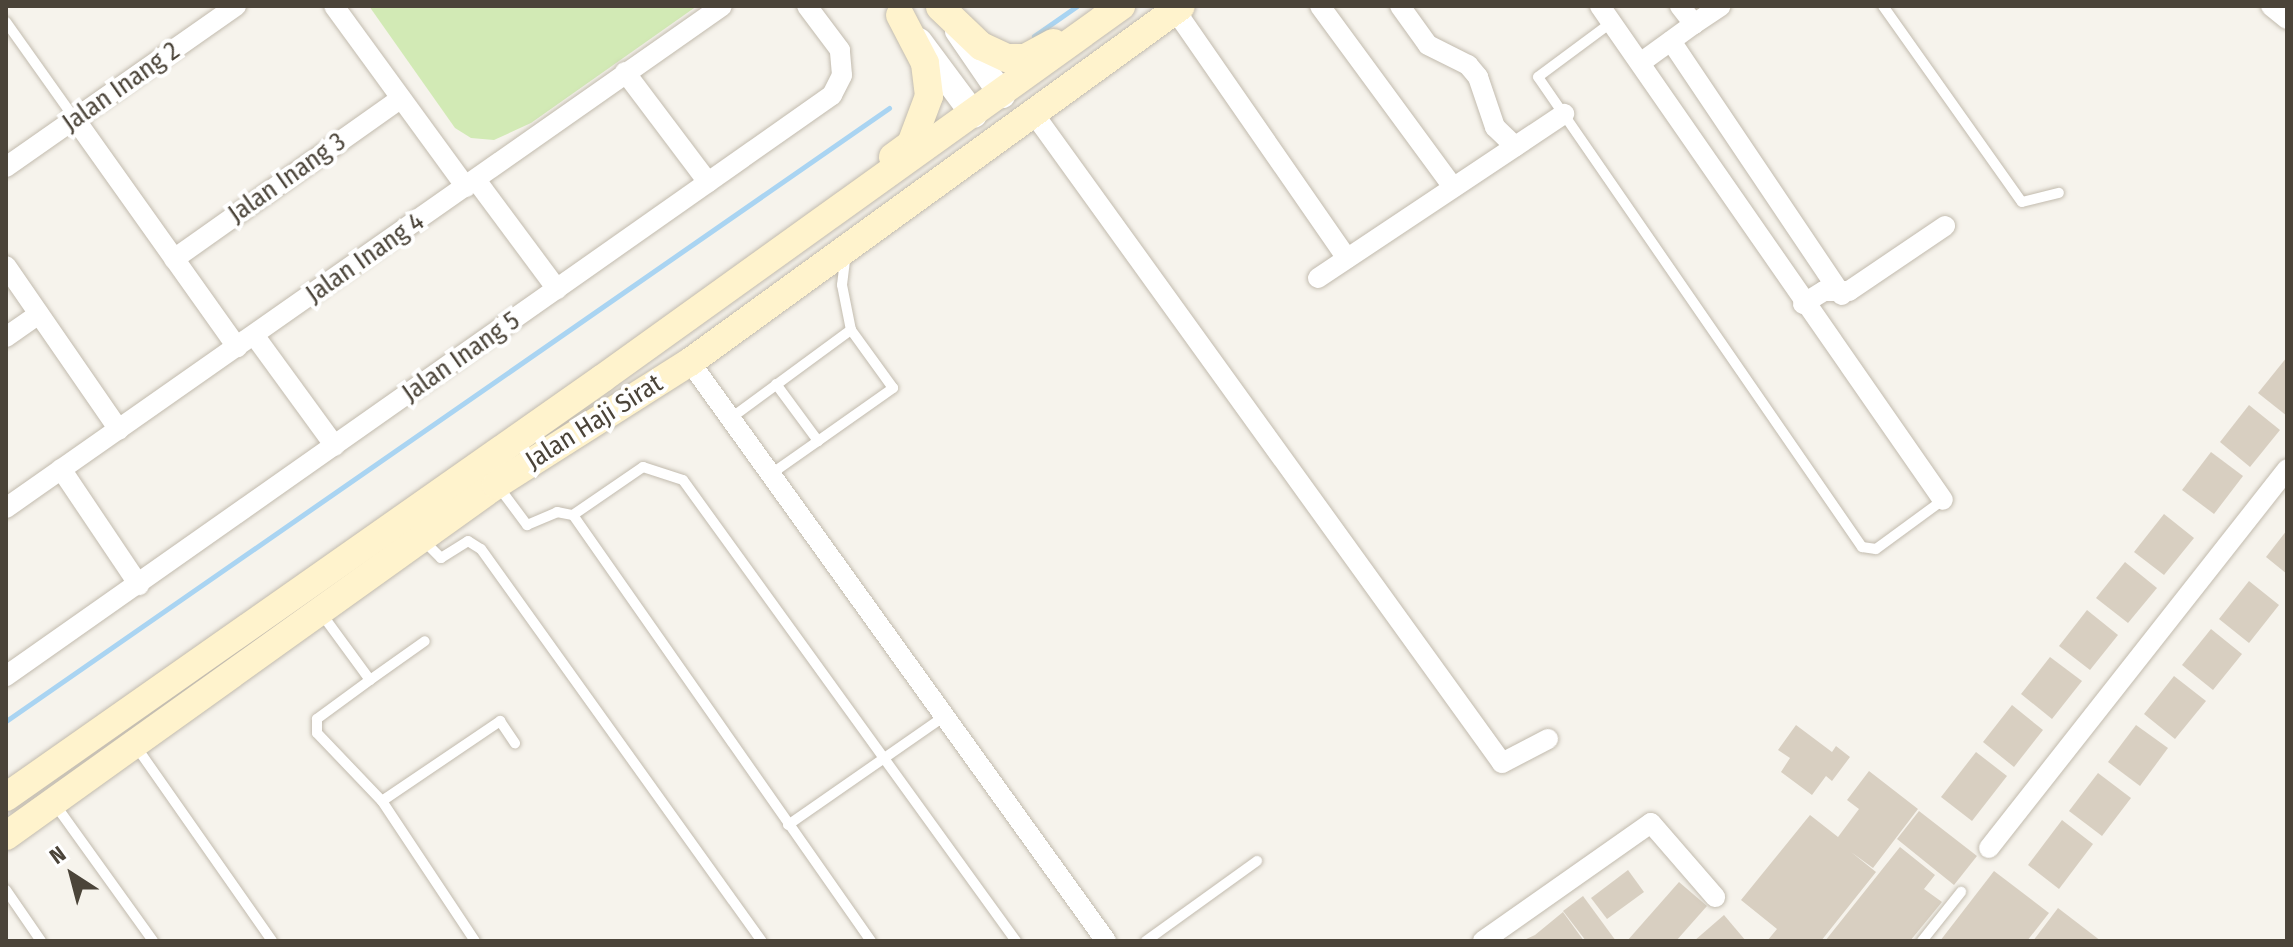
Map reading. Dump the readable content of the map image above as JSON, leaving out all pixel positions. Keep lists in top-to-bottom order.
{
  "streets": {
    "main road": ["Jalan Haji Sirat"],
    "street": [
      "Jalan Inang 2",
      "Jalan Inang 3",
      "Jalan Inang 4",
      "Jalan Inang 5"
    ]
  },
  "north": "top left"
}
